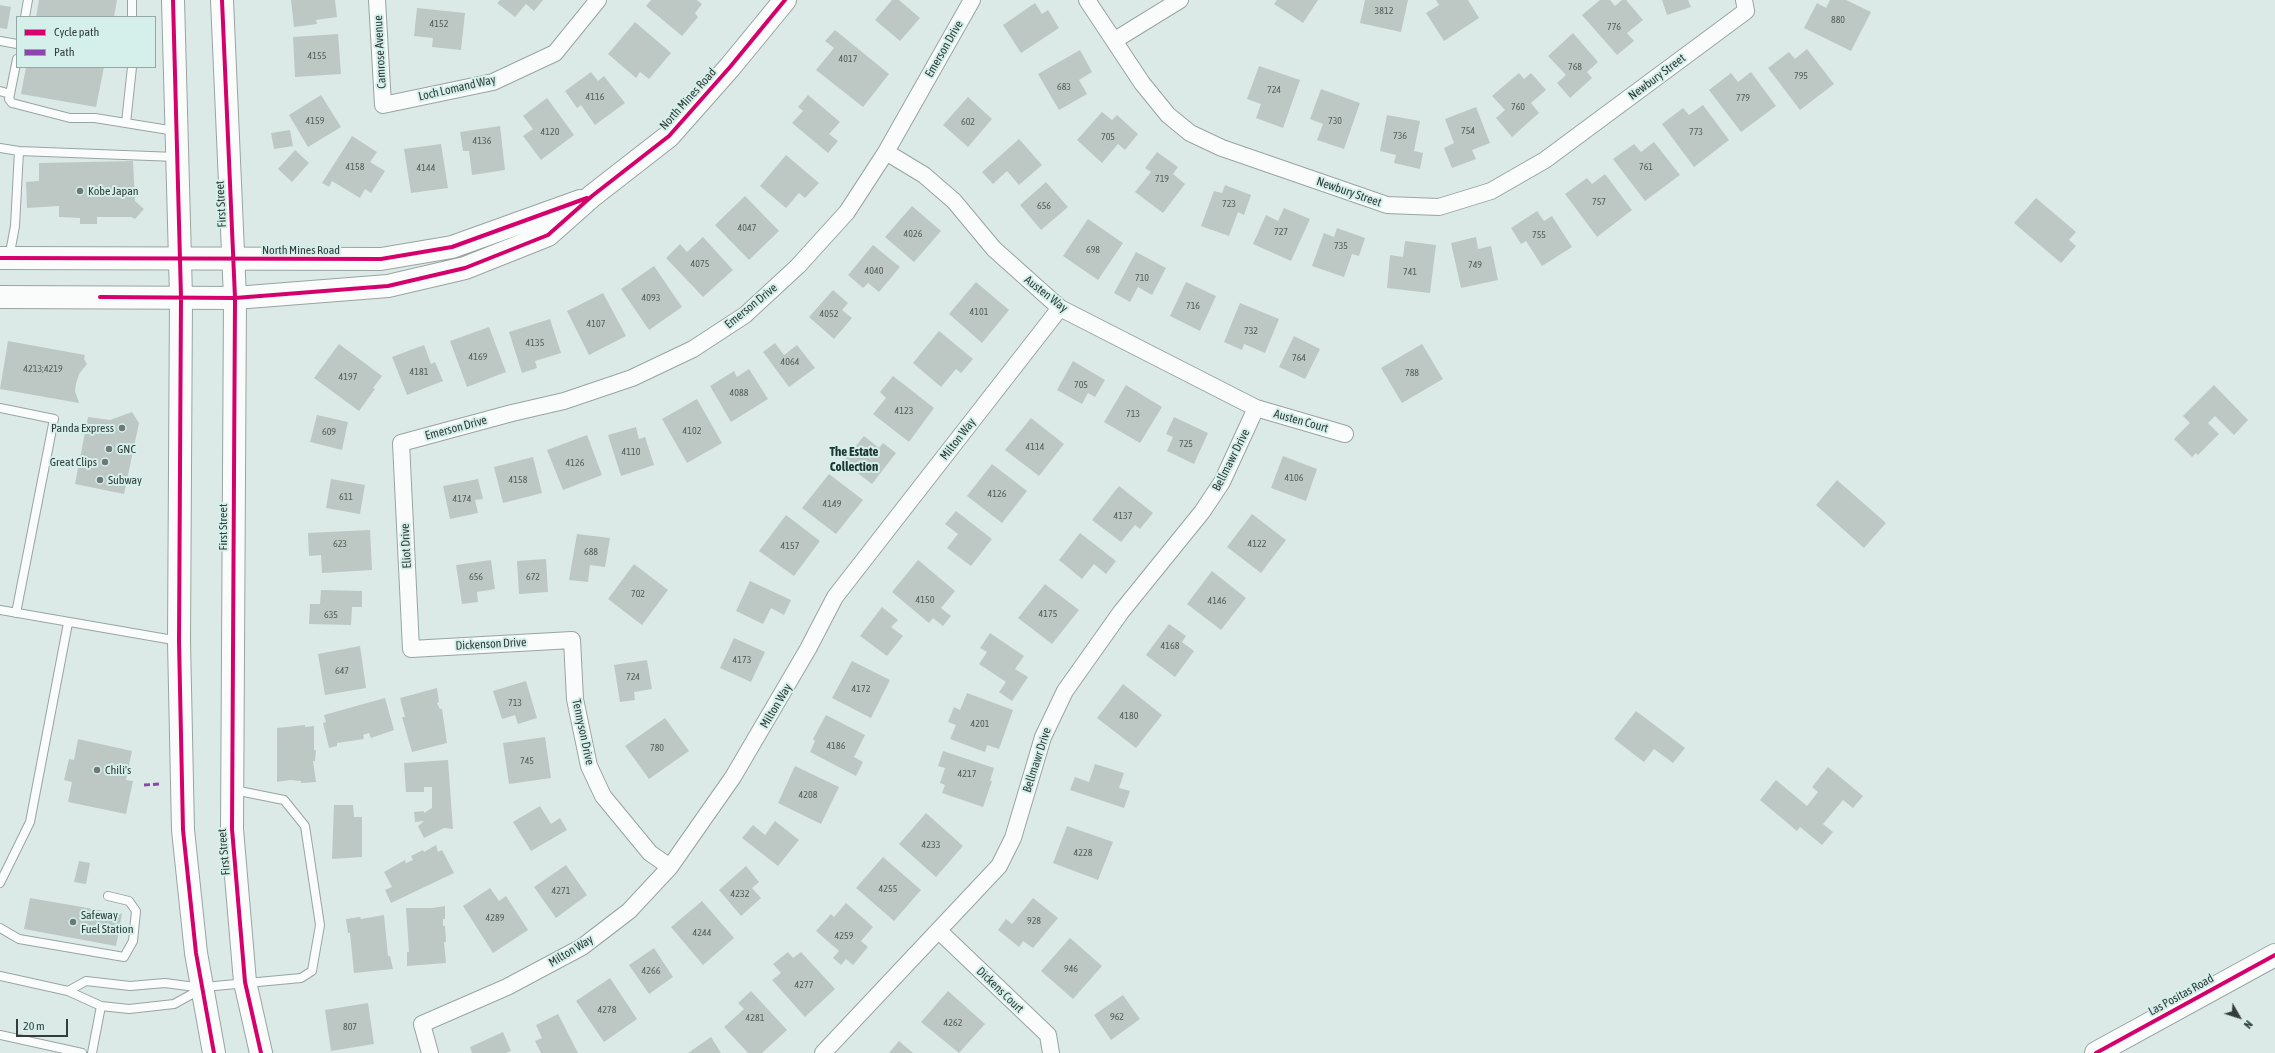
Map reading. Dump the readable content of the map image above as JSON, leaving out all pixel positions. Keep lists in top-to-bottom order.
{
  "streets": {
    "main road": ["North Mines Road", "First Street", "Las Positas Road"],
    "street": [
      "Emerson Drive",
      "Camrose Avenue",
      "Newbury Street",
      "Loch Lomand Way",
      "Austen Way",
      "Austen Court",
      "Milton Way",
      "Bellmawr Drive",
      "Eliot Drive",
      "Dickenson Drive",
      "Tennyson Drive",
      "Dickens Court"
    ]
  },
  "crossings": [
    ["Emerson Drive", "Austen Way"],
    ["Emerson Drive", "Eliot Drive"],
    ["Camrose Avenue", "Loch Lomand Way"],
    ["North Mines Road", "First Street"],
    ["Austen Way", "Austen Court"],
    ["Austen Way", "Milton Way"],
    ["Austen Way", "Bellmawr Drive"],
    ["Austen Court", "Bellmawr Drive"],
    ["Milton Way", "Tennyson Drive"],
    ["Bellmawr Drive", "Dickens Court"],
    ["Eliot Drive", "Dickenson Drive"],
    ["Dickenson Drive", "Tennyson Drive"]
  ],
  "districts": ["The Estate Collection"],
  "places": [
    "Kobe Japan",
    "Panda Express",
    "GNC",
    "Great Clips",
    "Subway",
    "Chili's",
    "Safeway Fuel Station"
  ],
  "house_numbers": [
    "3812",
    "880",
    "4152",
    "776",
    "4155",
    "4017",
    "768",
    "795",
    "683",
    "724",
    "4116",
    "779",
    "760",
    "4159",
    "730",
    "602",
    "754",
    "4120",
    "773",
    "736",
    "705",
    "4136",
    "4158",
    "761",
    "4144",
    "719",
    "757",
    "723",
    "656",
    "4047",
    "727",
    "4026",
    "755",
    "735",
    "698",
    "4075",
    "749",
    "4040",
    "741",
    "710",
    "4093",
    "716",
    "4101",
    "4052",
    "4107",
    "732",
    "4135",
    "4169",
    "764",
    "4064",
    "4213;4219",
    "4181",
    "788",
    "4197",
    "705",
    "4088",
    "4123",
    "713",
    "4102",
    "609",
    "725",
    "4114",
    "4110",
    "4126",
    "4106",
    "4158",
    "4126",
    "611",
    "4174",
    "4149",
    "4137",
    "623",
    "4122",
    "4157",
    "688",
    "656",
    "672",
    "702",
    "4150",
    "4146",
    "4175",
    "635",
    "4168",
    "4173",
    "647",
    "724",
    "4172",
    "713",
    "4180",
    "4201",
    "4186",
    "780",
    "745",
    "4217",
    "4208",
    "4233",
    "4228",
    "4255",
    "4271",
    "4232",
    "4289",
    "928",
    "4244",
    "4259",
    "946",
    "4266",
    "4277",
    "4278",
    "962",
    "4281",
    "4262",
    "807"
  ],
  "legend": ["Cycle path", "Path"],
  "scale_bar": "20 m",
  "north": "bottom right"
}
